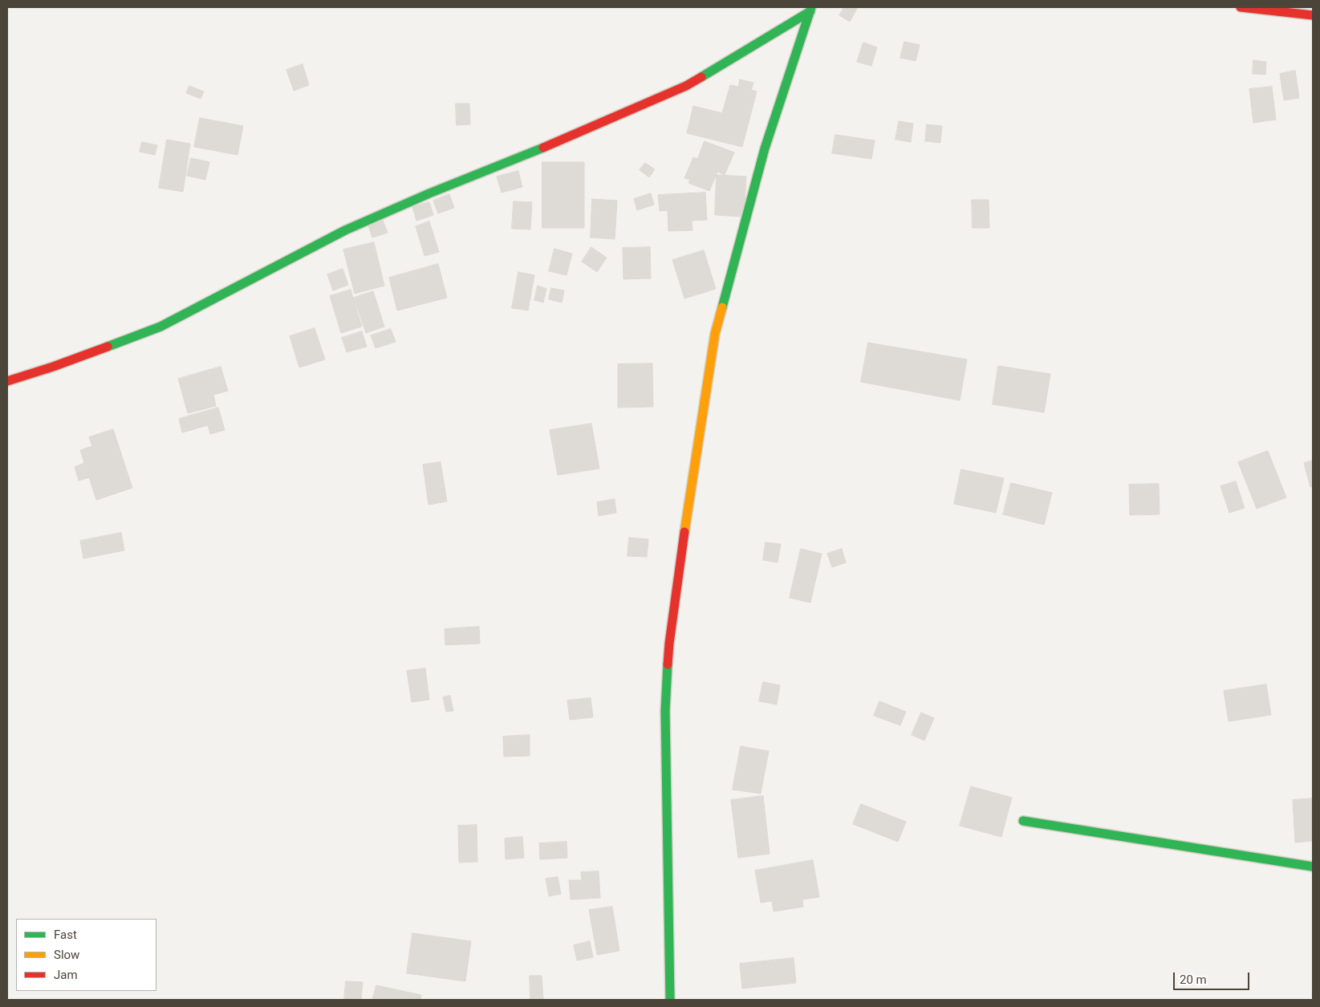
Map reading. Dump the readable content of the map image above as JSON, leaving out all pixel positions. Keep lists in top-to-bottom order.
{
  "legend": ["Fast", "Slow", "Jam"],
  "scale_bar": "20 m"
}
